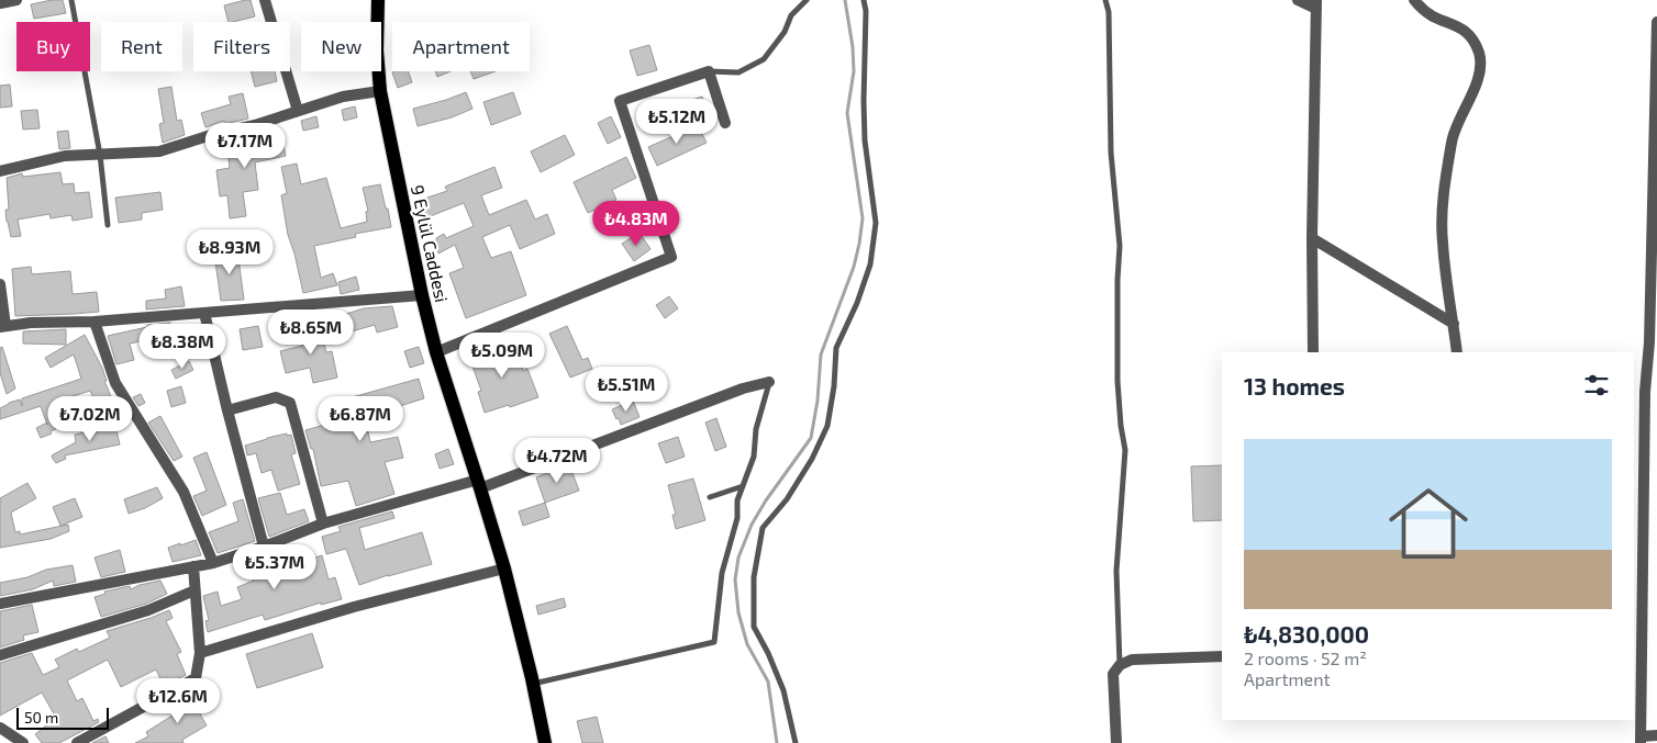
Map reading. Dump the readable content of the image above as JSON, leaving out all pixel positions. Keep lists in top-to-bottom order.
{
  "streets": {
    "main road": ["9 Eylül Caddesi"]
  },
  "scale_bar": "50 m",
  "page": {
    "chip": [
      "Buy",
      "Rent",
      "Filters",
      "New",
      "Apartment"
    ],
    "price": [
      "₺5.12M",
      "₺7.17M",
      "₺4.83M",
      "₺8.93M",
      "₺8.65M",
      "₺8.38M",
      "₺5.09M",
      "₺5.51M",
      "₺7.02M",
      "₺6.87M",
      "₺4.72M",
      "₺5.37M",
      "₺12.6M"
    ],
    "heading": "13 homes",
    "list": [
      {
        "name": "₺4,830,000",
        "note": "2 rooms · 52 m² · Apartment"
      }
    ],
    "scale": "50 m"
  }
}
